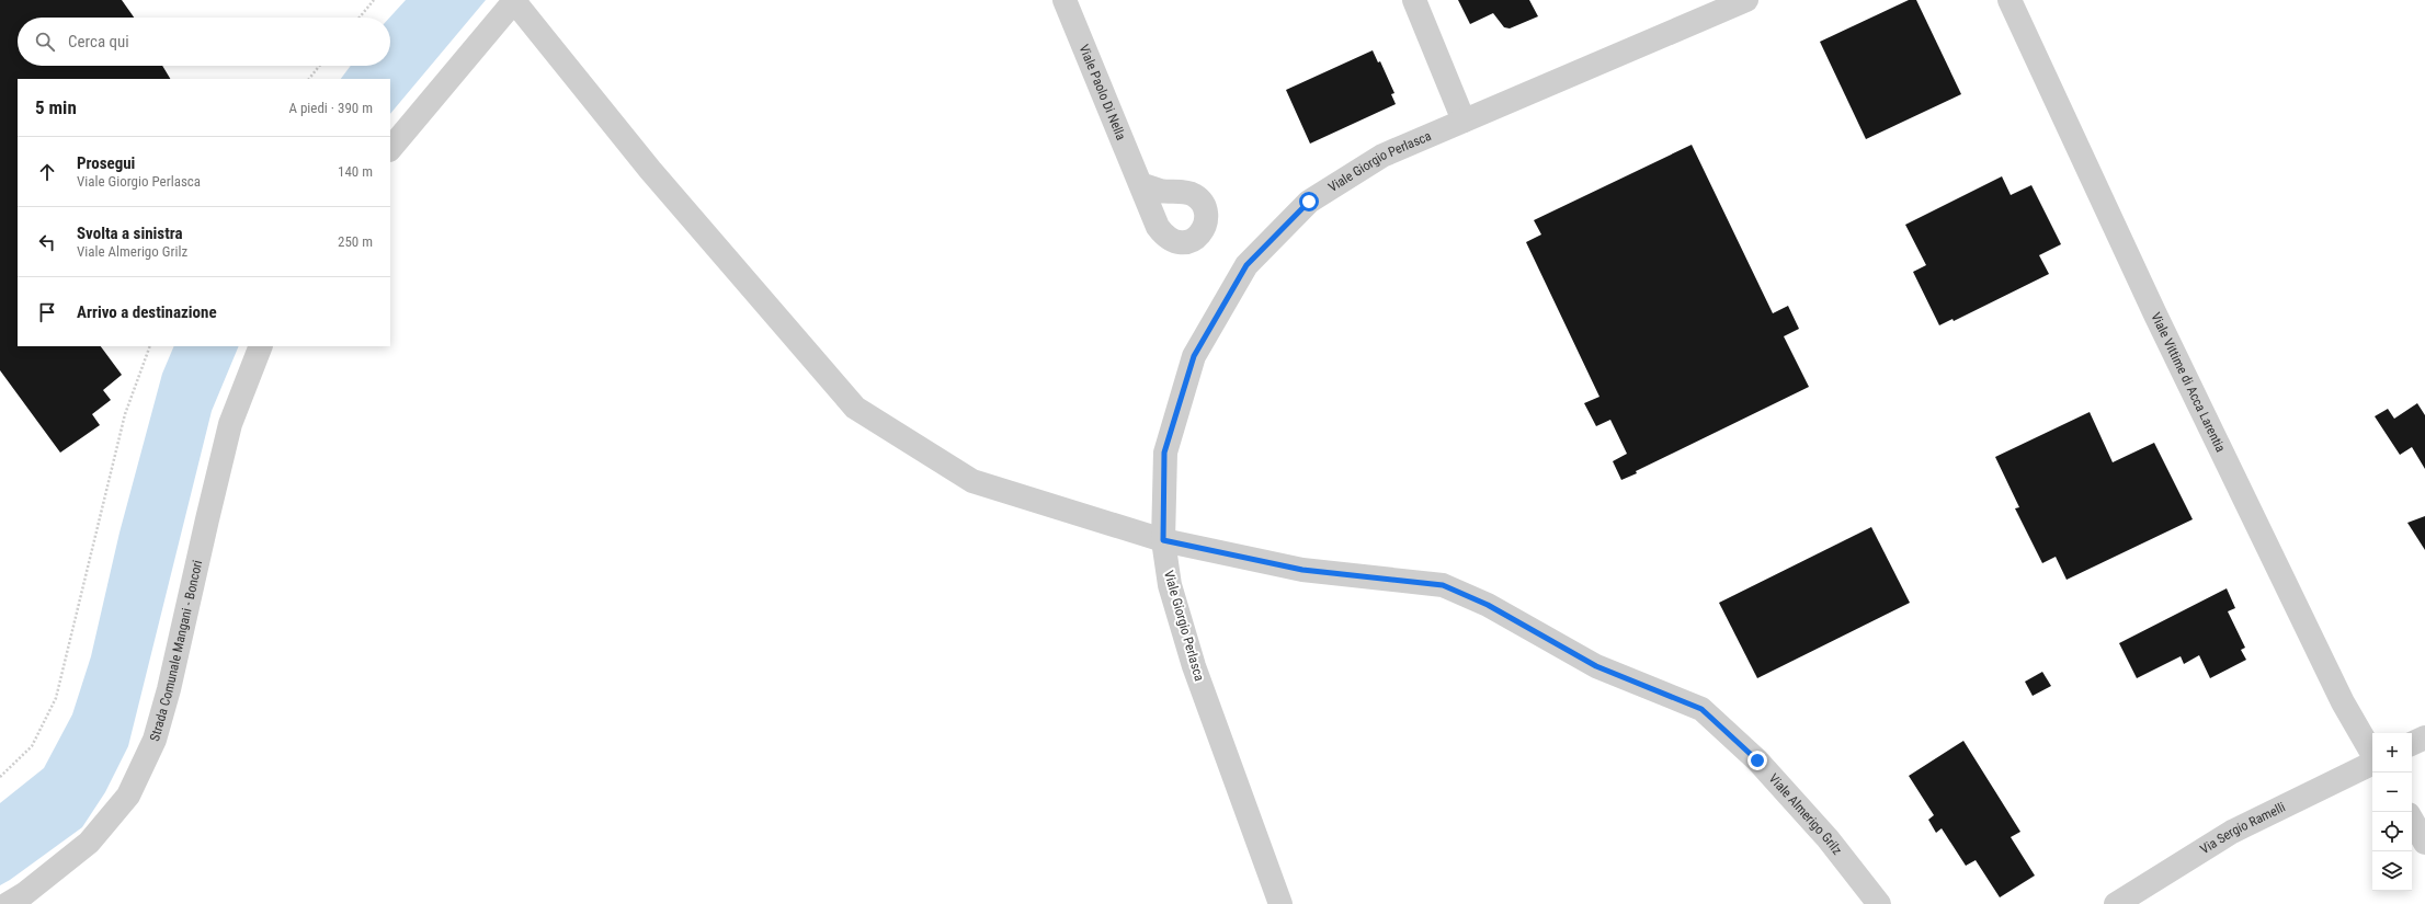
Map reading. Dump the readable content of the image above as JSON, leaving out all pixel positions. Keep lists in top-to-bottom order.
{
  "streets": {
    "street": [
      "Viale Paolo Di Nella",
      "Viale Giorgio Perlasca",
      "Viale Vittime di Acca Larentia",
      "Strada Comunale Mangani - Boncori",
      "Viale Almerigo Grilz",
      "Via Sergio Ramelli"
    ]
  },
  "crossings": [
    ["Viale Giorgio Perlasca", "Viale Almerigo Grilz"]
  ],
  "page": {
    "search": "Cerca qui",
    "heading": ["5 min", "A piedi · 390 m"],
    "list": [
      ["Prosegui", "Viale Giorgio Perlasca", "140 m"],
      ["Svolta a sinistra", "Viale Almerigo Grilz", "250 m"],
      "Arrivo a destinazione"
    ],
    "map_buttons": ["+", "−"]
  }
}
